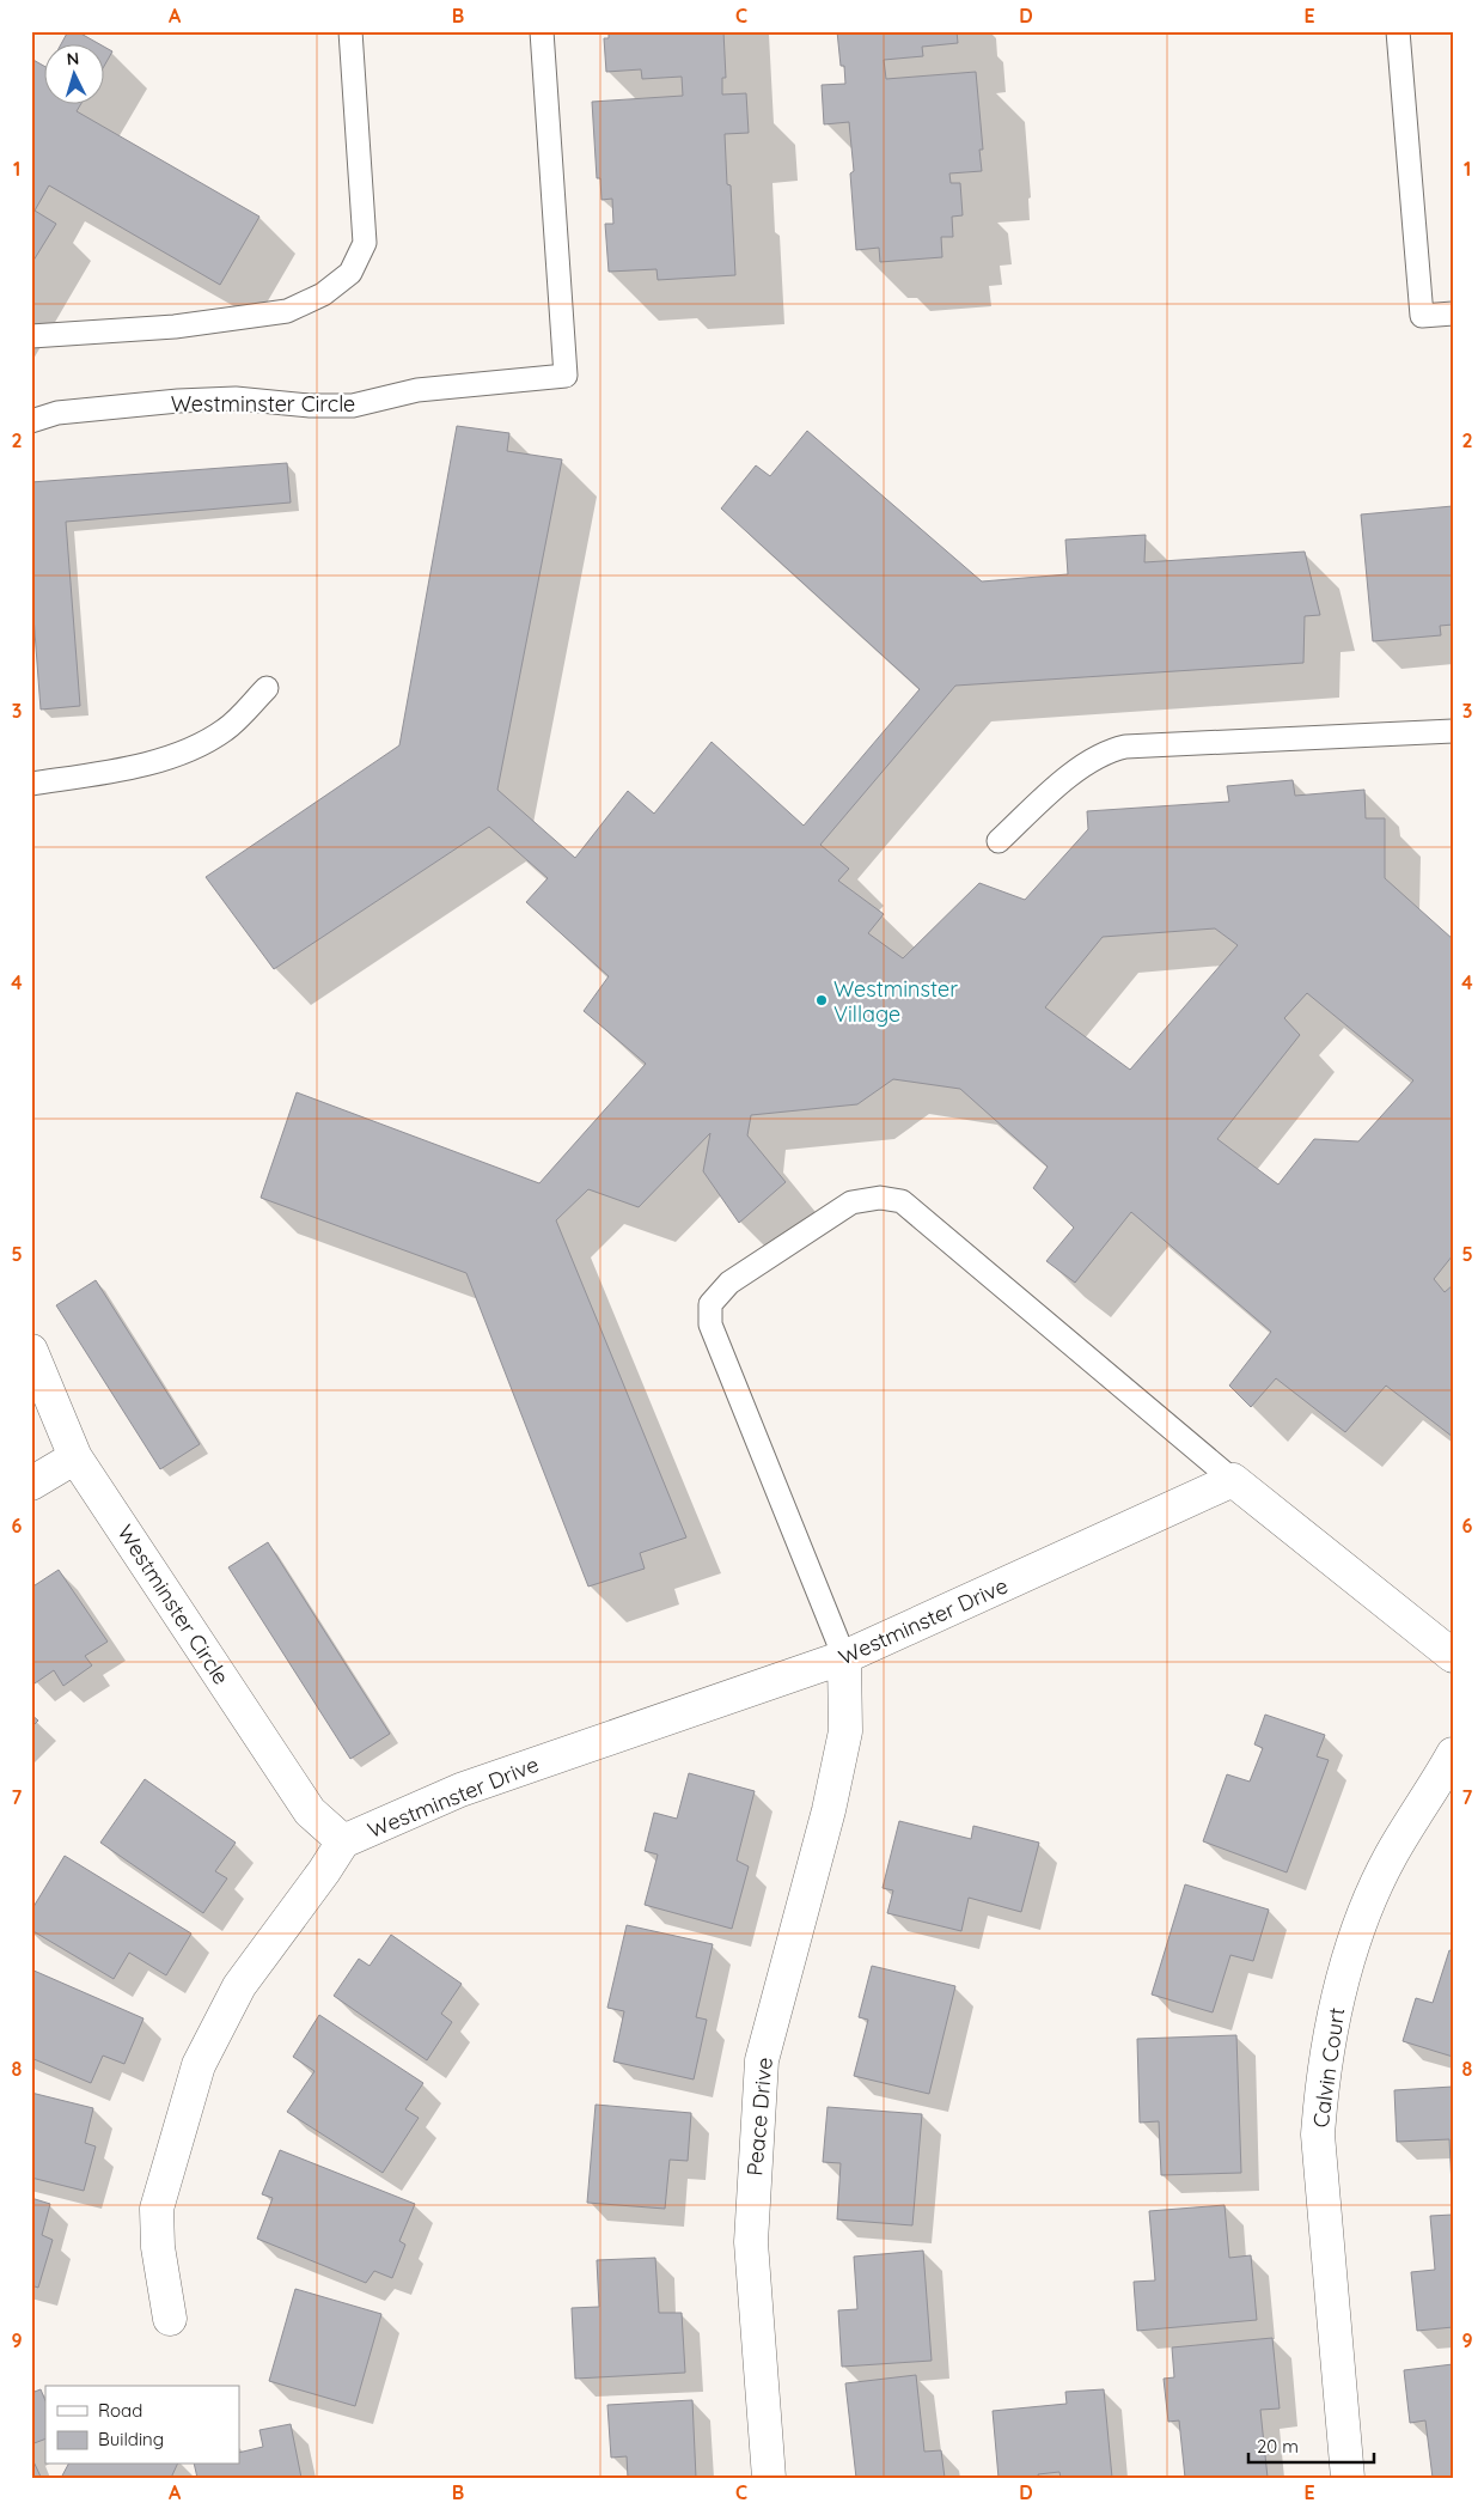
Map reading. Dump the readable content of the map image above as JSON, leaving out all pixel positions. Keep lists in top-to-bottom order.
{
  "streets": {
    "street": [
      "Westminster Circle",
      "Westminster Drive",
      "Calvin Court",
      "Peace Drive"
    ]
  },
  "crossings": [
    ["Westminster Circle", "Westminster Drive"],
    ["Westminster Drive", "Peace Drive"]
  ],
  "places": ["Westminster Village"],
  "legend": ["Road", "Building"],
  "scale_bar": "20 m",
  "north": "top",
  "grid": {
    "columns": [
      "A",
      "B",
      "C",
      "D",
      "E"
    ],
    "rows": [
      "1",
      "2",
      "3",
      "4",
      "5",
      "6",
      "7",
      "8",
      "9"
    ]
  }
}
